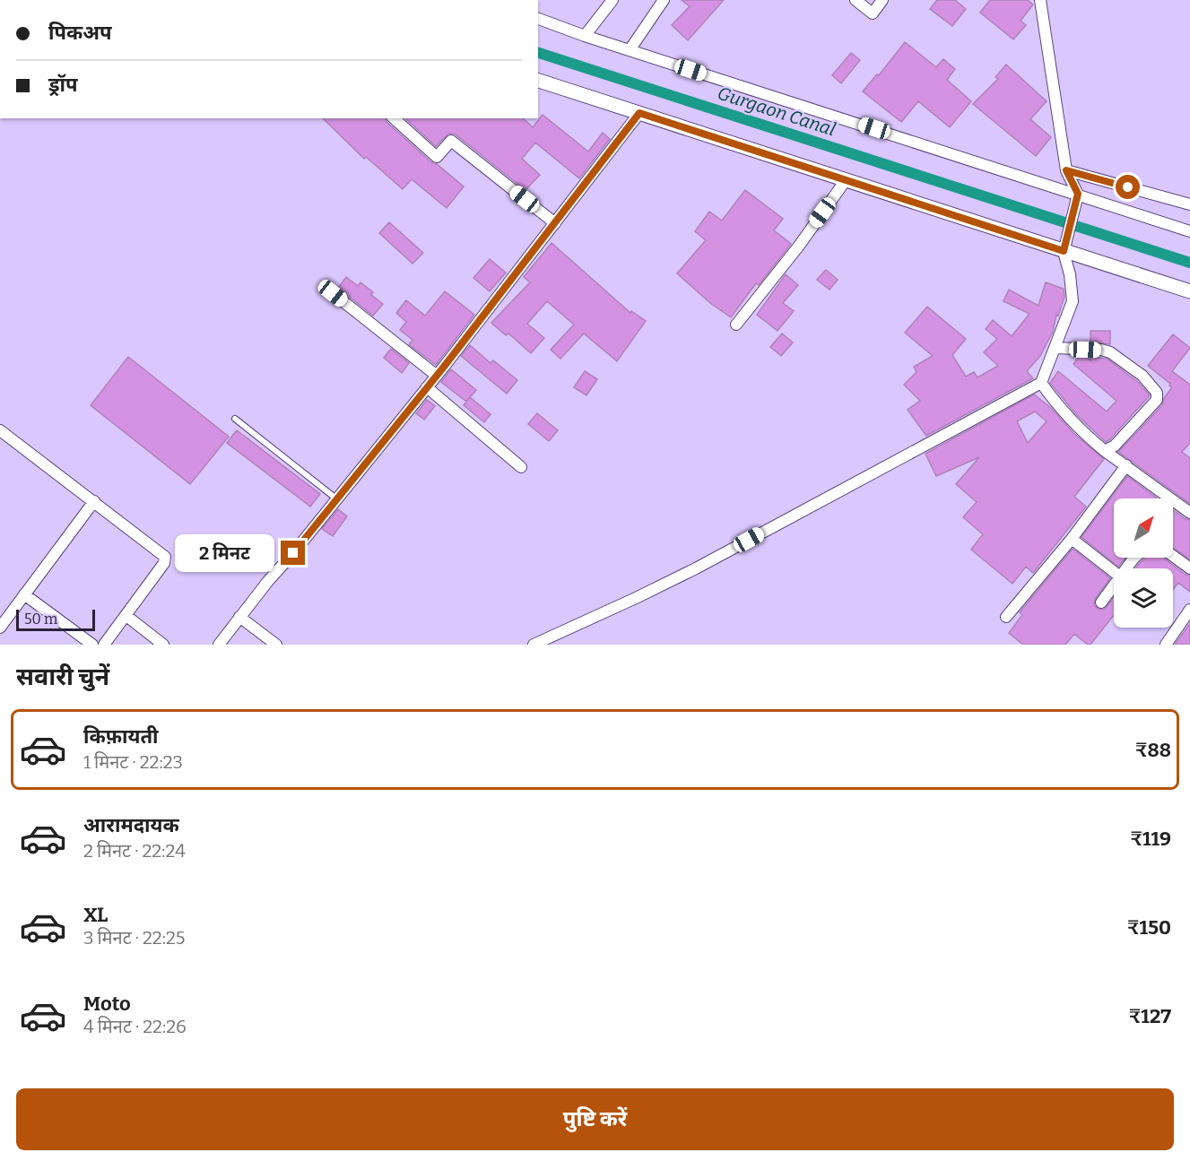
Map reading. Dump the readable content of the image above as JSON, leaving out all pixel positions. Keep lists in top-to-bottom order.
{
  "water": ["Gurgaon Canal"],
  "scale_bar": "50 m",
  "north": "top right",
  "page": {
    "banner": ["पिकअप", "ड्रॉप"],
    "bubble": "2 मिनट",
    "scale": "50 m",
    "heading": "सवारी चुनें",
    "list": [
      {
        "name": "किफ़ायती",
        "note": "1 मिनट · 22:23",
        "value": "₹88"
      },
      {
        "name": "आरामदायक",
        "note": "2 मिनट · 22:24",
        "value": "₹119"
      },
      {
        "name": "XL",
        "note": "3 मिनट · 22:25",
        "value": "₹150"
      },
      {
        "name": "Moto",
        "note": "4 मिनट · 22:26",
        "value": "₹127"
      }
    ],
    "buttons": "पुष्टि करें"
  }
}
